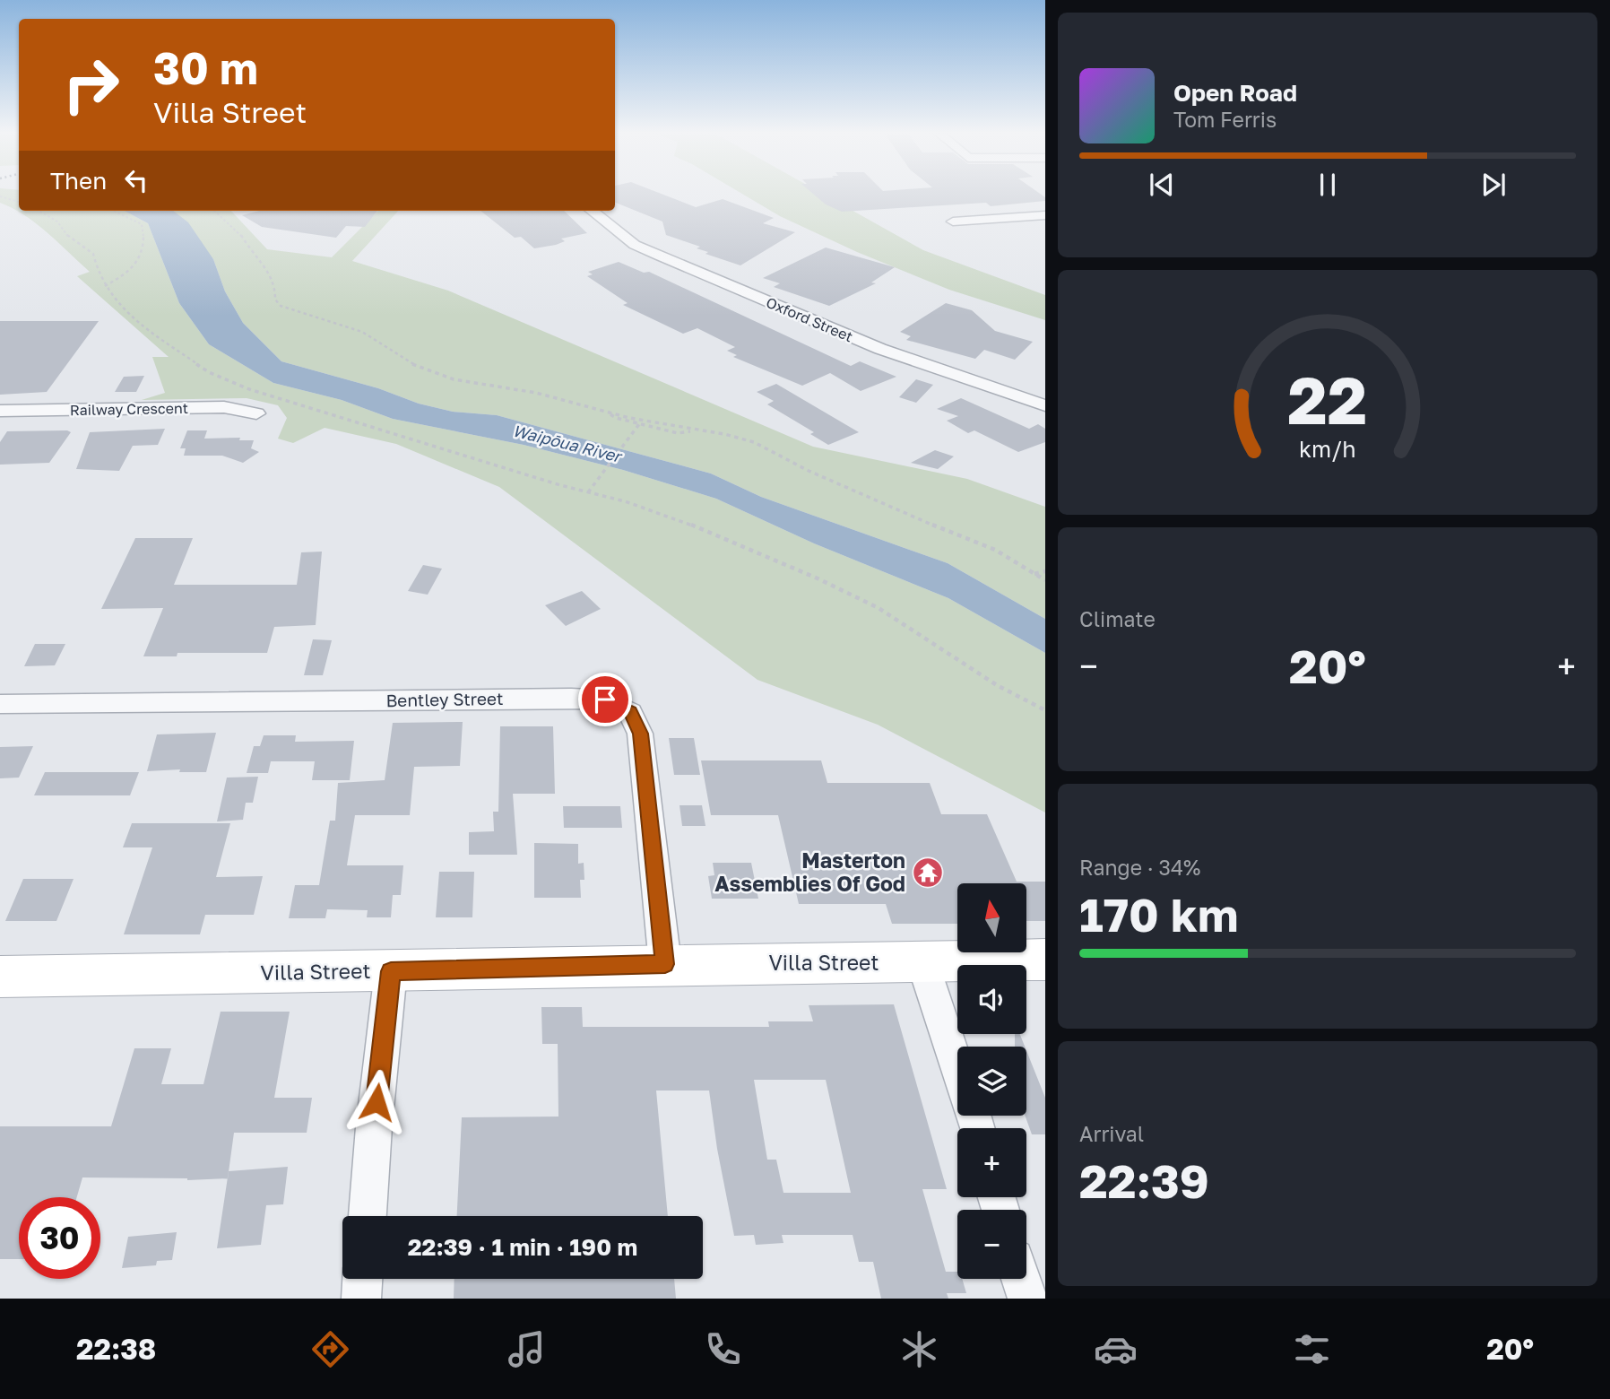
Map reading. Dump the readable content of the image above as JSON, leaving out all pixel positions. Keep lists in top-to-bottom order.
{
  "streets": {
    "street": [
      "Oxford Street",
      "Railway Crescent",
      "Bentley Street",
      "Villa Street"
    ]
  },
  "crossings": [
    ["Bentley Street", "Villa Street"]
  ],
  "water": ["Waipōua River"],
  "places": {
    "temple": ["Masterton Assemblies Of God"]
  },
  "north": "top",
  "page": {
    "turn": ["30 m", "Villa Street"],
    "song": ["Open Road", "Tom Ferris"],
    "then": "Then",
    "tile": [
      "Climate",
      ["Range · 34%", "170 km"],
      ["Arrival", "22:39"]
    ],
    "heat": ["−", "20°", "+"],
    "map_buttons": ["+", "−"],
    "limit": "30",
    "trip": "22:39 · 1 min · 190 m",
    "tabs": ["22:38", "20°"],
    "gauge": ["22", "km/h"]
  }
}
